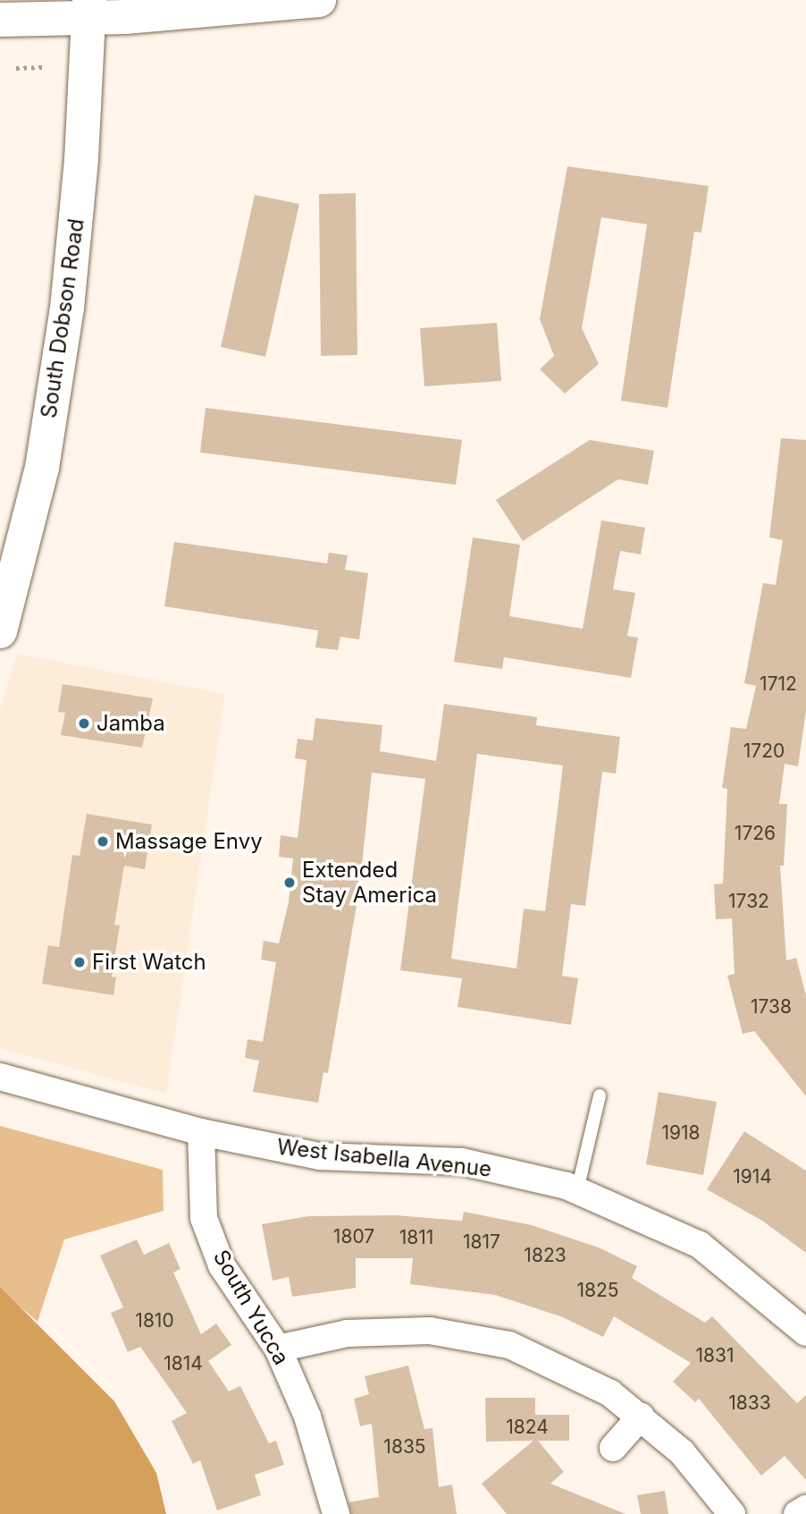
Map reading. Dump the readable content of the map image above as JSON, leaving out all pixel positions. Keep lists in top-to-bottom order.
{
  "streets": {
    "main road": ["South Dobson Road"],
    "street": ["West Isabella Avenue", "South Yucca"]
  },
  "crossings": [
    ["West Isabella Avenue", "South Yucca"]
  ],
  "places": [
    "Jamba",
    "Massage Envy",
    "Extended Stay America",
    "First Watch"
  ],
  "house_numbers": [
    "1712",
    "1720",
    "1726",
    "1732",
    "1738",
    "1918",
    "1914",
    "1807",
    "1811",
    "1817",
    "1823",
    "1825",
    "1810",
    "1831",
    "1814",
    "1833",
    "1824",
    "1835"
  ]
}
